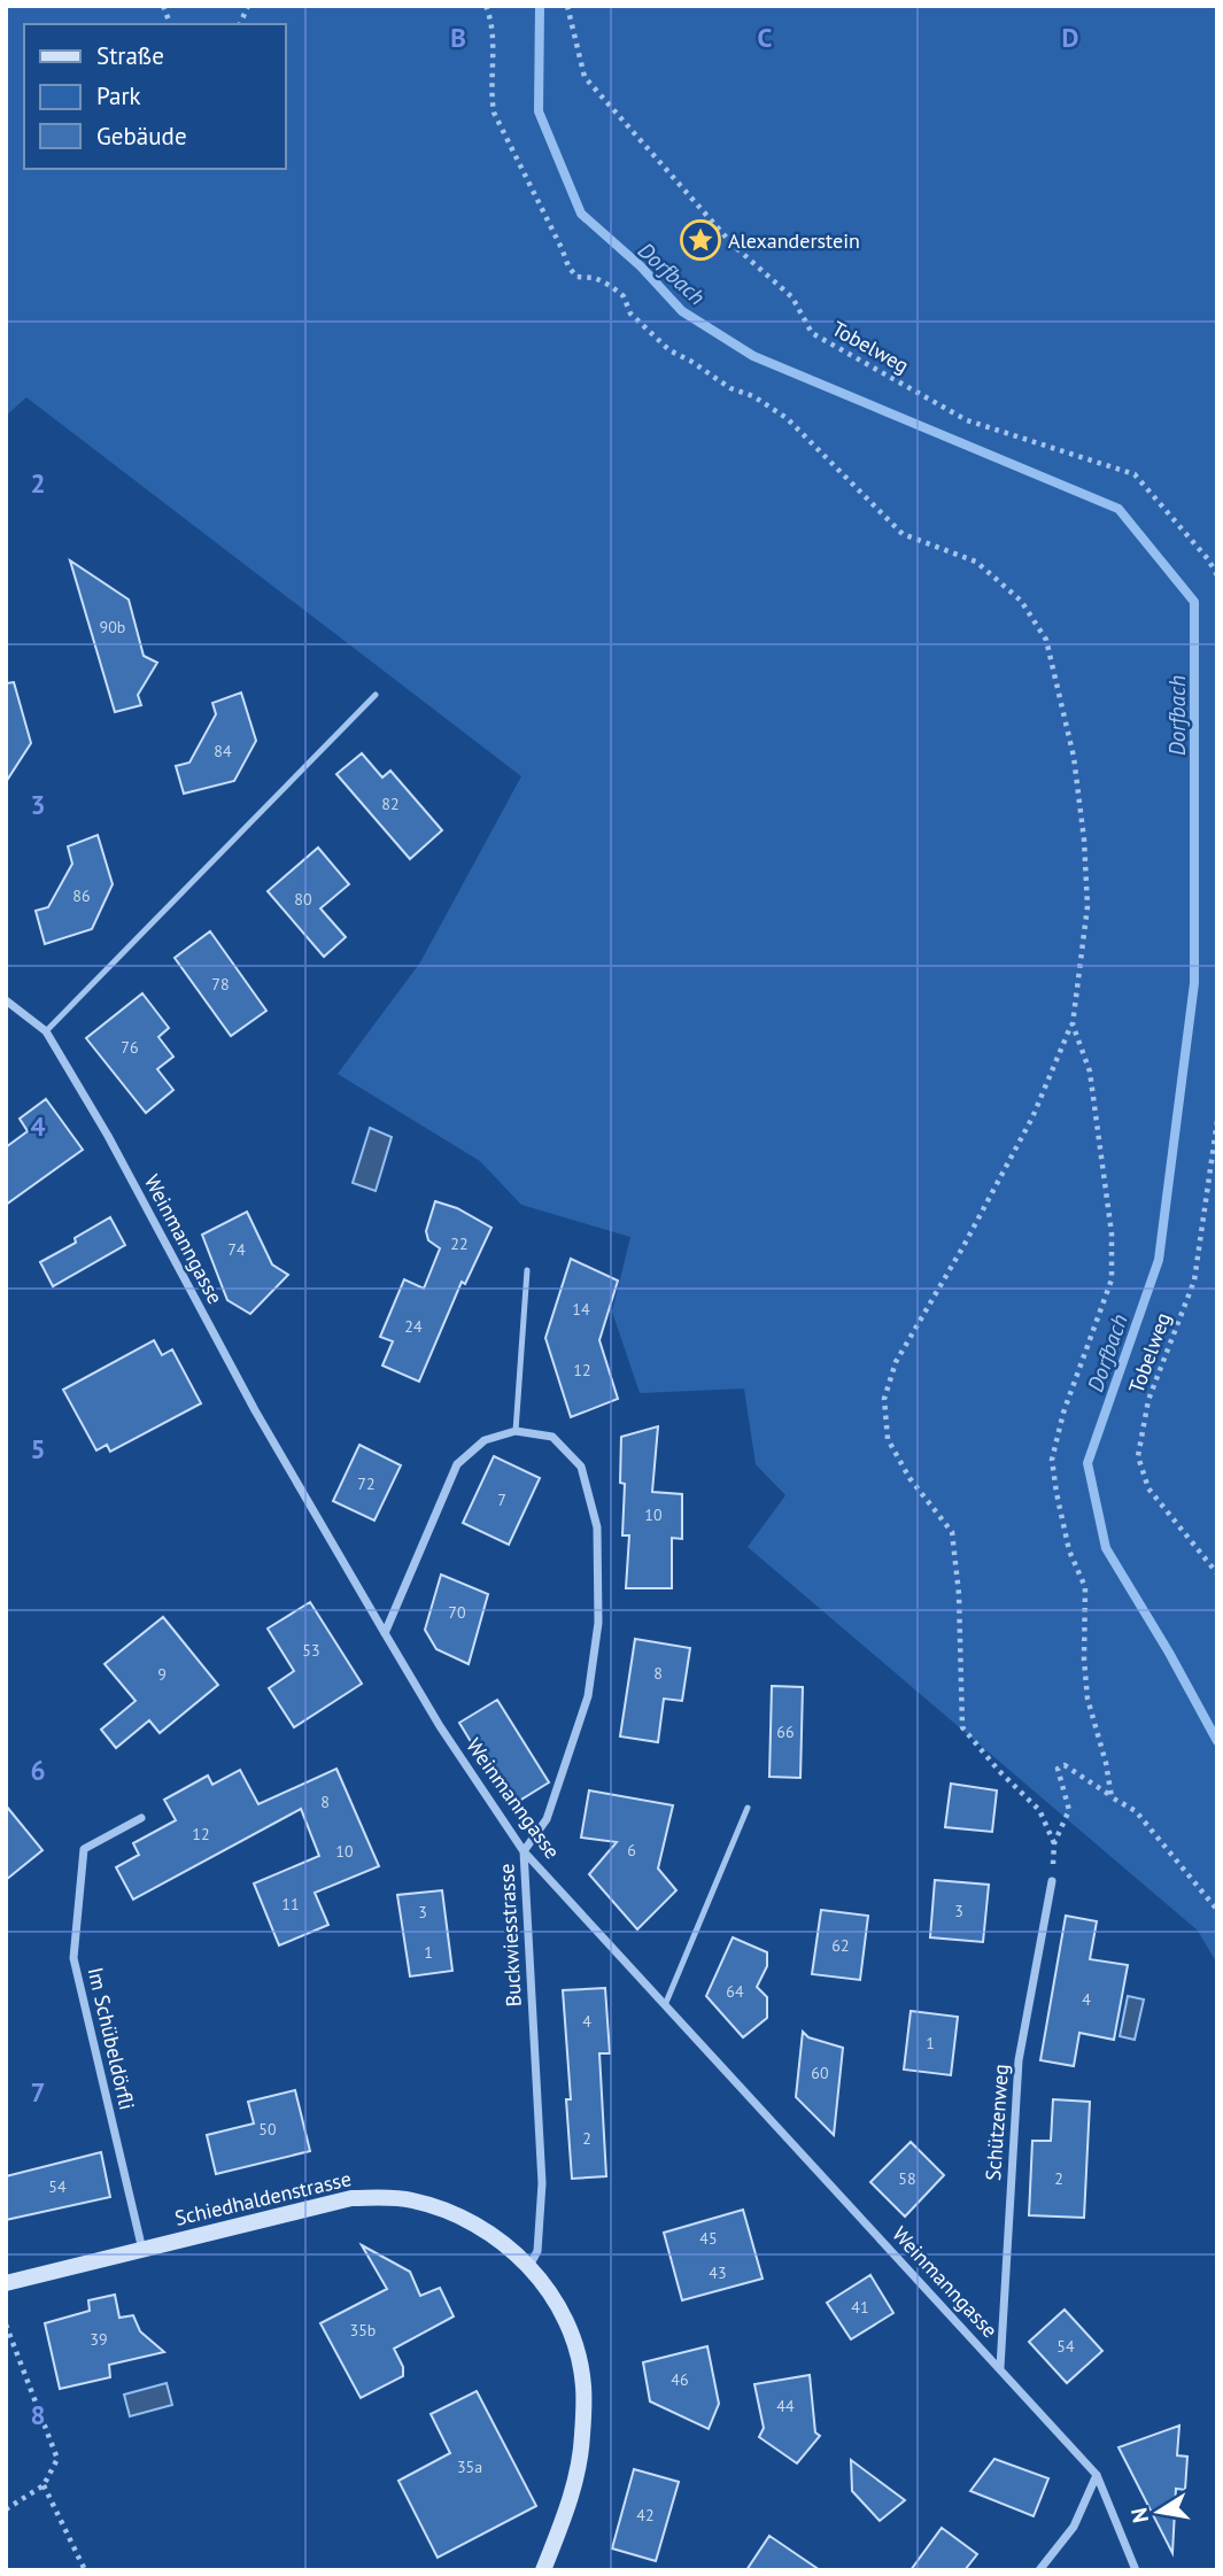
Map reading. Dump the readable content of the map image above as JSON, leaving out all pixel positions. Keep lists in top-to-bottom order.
{
  "streets": {
    "main road": ["Schiedhaldenstrasse"],
    "street": [
      "Weinmanngasse",
      "Buckwiesstrasse",
      "Im Schübeldörfli",
      "Schützenweg"
    ],
    "path": ["Tobelweg"]
  },
  "crossings": [
    ["Weinmanngasse", "Buckwiesstrasse"],
    ["Weinmanngasse", "Schützenweg"],
    ["Buckwiesstrasse", "Schiedhaldenstrasse"],
    ["Im Schübeldörfli", "Schiedhaldenstrasse"]
  ],
  "water": ["Dorfbach"],
  "places": {
    "place": ["Alexanderstein"]
  },
  "house_numbers": [
    "90b",
    "84",
    "82",
    "86",
    "80",
    "78",
    "76",
    "22",
    "74",
    "14",
    "24",
    "12",
    "72",
    "7",
    "10",
    "70",
    "53",
    "8",
    "9",
    "66",
    "8",
    "12",
    "6",
    "10",
    "11",
    "3",
    "3",
    "62",
    "1",
    "64",
    "4",
    "4",
    "1",
    "60",
    "50",
    "2",
    "58",
    "2",
    "54",
    "45",
    "43",
    "41",
    "35b",
    "39",
    "54",
    "46",
    "44",
    "35a",
    "42"
  ],
  "legend": ["Straße", "Park", "Gebäude"],
  "north": "left",
  "grid": {
    "columns": ["B", "C", "D"],
    "rows": [
      "2",
      "3",
      "4",
      "5",
      "6",
      "7",
      "8"
    ]
  }
}
